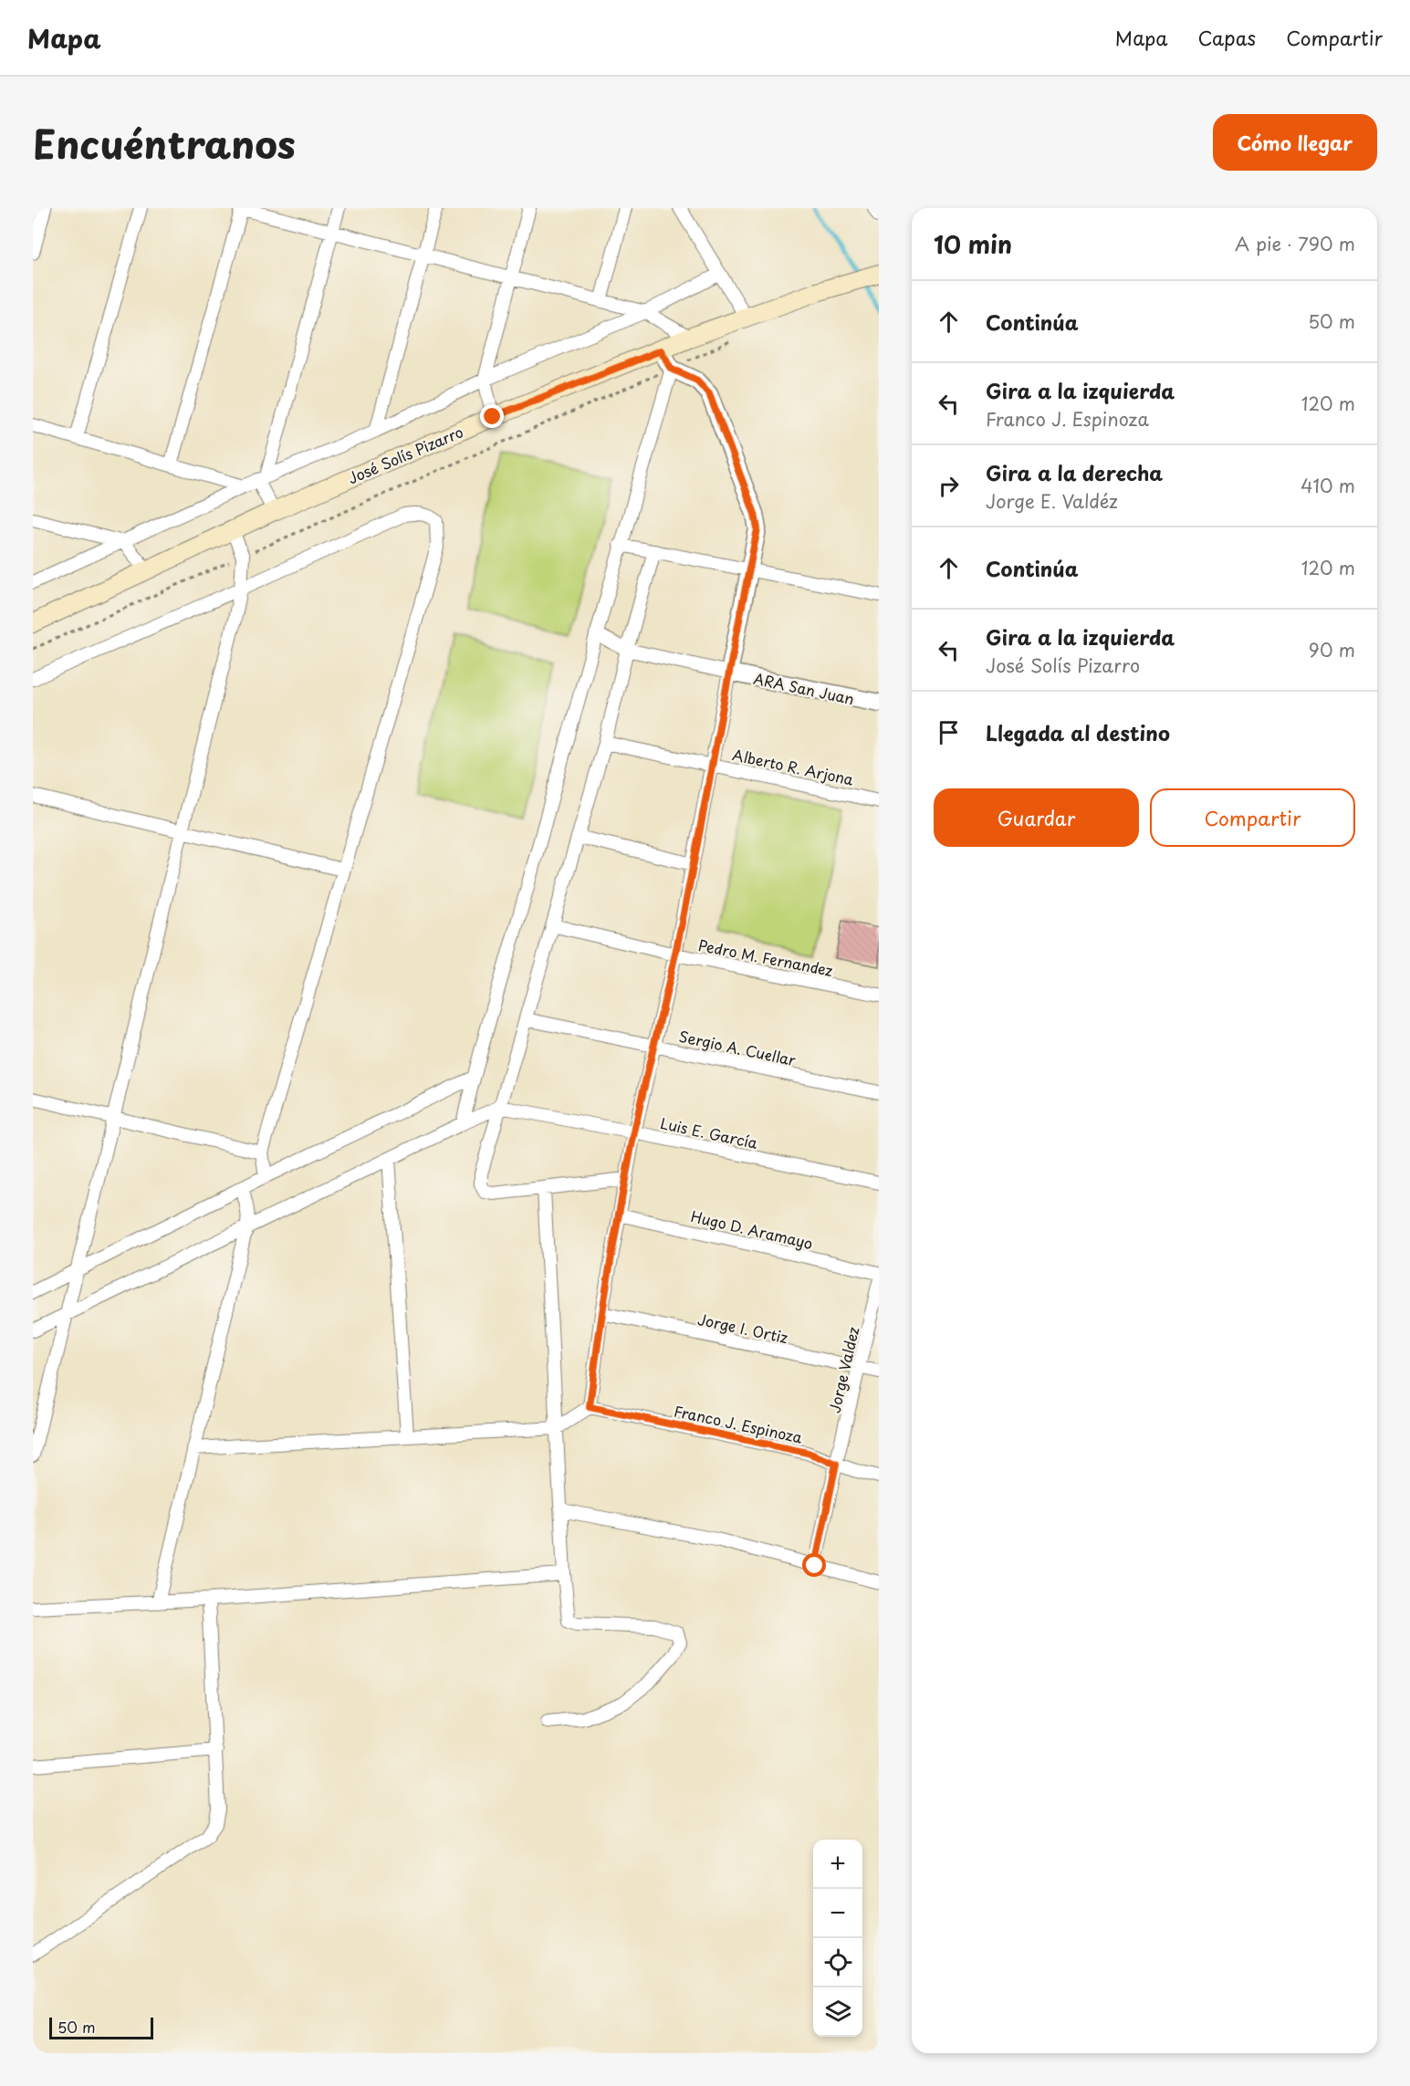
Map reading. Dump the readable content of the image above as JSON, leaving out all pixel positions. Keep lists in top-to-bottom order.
{
  "streets": {
    "main road": ["José Solís Pizarro"],
    "street": [
      "ARA San Juan",
      "Alberto R. Arjona",
      "Pedro M. Fernandez",
      "Sergio A. Cuellar",
      "Luis E. García",
      "Hugo D. Aramayo",
      "Jorge I. Ortiz",
      "Jorge Valdez",
      "Franco J. Espinoza"
    ]
  },
  "crossings": [
    ["Jorge I. Ortiz", "Jorge Valdez"],
    ["Jorge Valdez", "Franco J. Espinoza"]
  ],
  "scale_bar": "50 m",
  "page": {
    "header": "Mapa",
    "nav": ["Mapa", "Capas", "Compartir"],
    "title": "Encuéntranos",
    "buttons": [
      "Cómo llegar",
      ["Guardar", "Compartir"]
    ],
    "heading": ["10 min", "A pie · 790 m"],
    "list": [
      ["Continúa", "50 m"],
      ["Gira a la izquierda", "Franco J. Espinoza", "120 m"],
      ["Gira a la derecha", "Jorge E. Valdéz", "410 m"],
      ["Continúa", "120 m"],
      ["Gira a la izquierda", "José Solís Pizarro", "90 m"],
      "Llegada al destino"
    ],
    "map_buttons": ["+", "−"],
    "scale": "50 m"
  }
}
